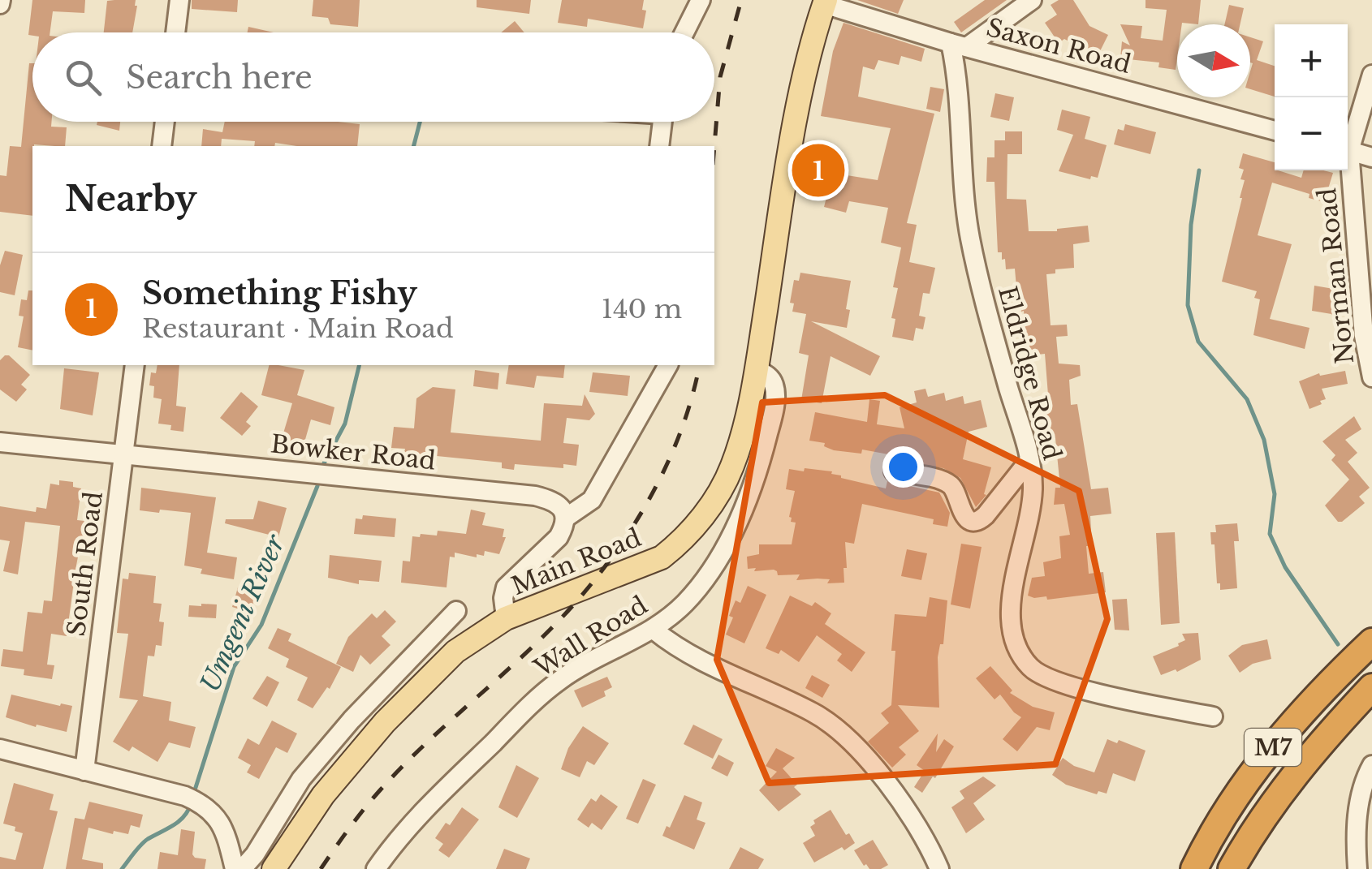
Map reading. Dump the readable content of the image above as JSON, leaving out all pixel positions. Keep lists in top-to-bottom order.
{
  "streets": {
    "highway": ["M7"],
    "main road": ["Main Road"],
    "street": [
      "Saxon Road",
      "Norman Road",
      "Eldridge Road",
      "Bowker Road",
      "South Road",
      "Wall Road"
    ]
  },
  "crossings": [
    ["Saxon Road", "Eldridge Road"],
    ["Saxon Road", "Main Road"],
    ["Bowker Road", "South Road"],
    ["Main Road", "Wall Road"]
  ],
  "water": ["Umgeni River"],
  "north": "right",
  "page": {
    "map_buttons": ["+", "−"],
    "search": "Search here",
    "pins": "1",
    "heading": "Nearby",
    "list": [
      {
        "mark": "1",
        "name": "Something Fishy",
        "note": "Restaurant · Main Road",
        "value": "140 m"
      }
    ]
  }
}
